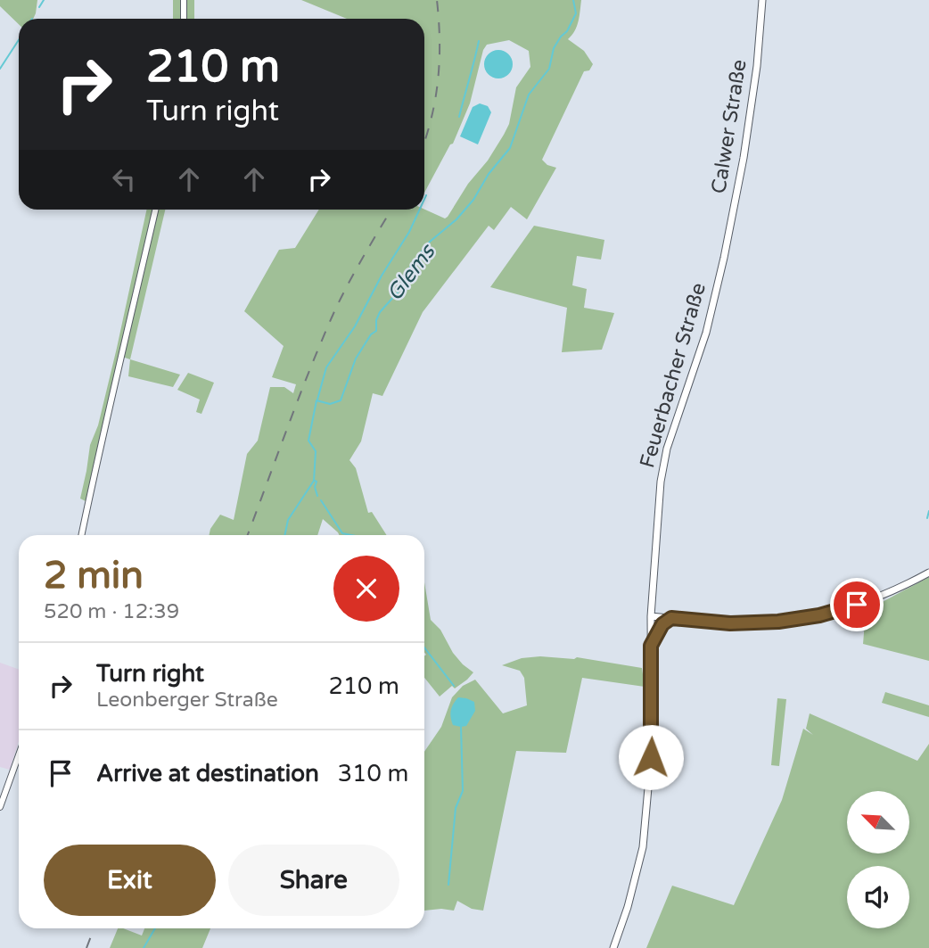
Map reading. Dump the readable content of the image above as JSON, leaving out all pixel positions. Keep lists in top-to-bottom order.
{
  "streets": {
    "main road": ["Calwer Straße", "Feuerbacher Straße"]
  },
  "crossings": [
    ["Calwer Straße", "Feuerbacher Straße"]
  ],
  "water": ["Glems"],
  "north": "top left",
  "page": {
    "turn": ["210 m", "Turn right"],
    "heading": ["2 min", "520 m · 12:39"],
    "list": [
      {
        "name": "Turn right",
        "note": "Leonberger Straße",
        "value": "210 m"
      },
      {
        "name": "Arrive at destination",
        "value": "310 m"
      }
    ],
    "buttons": ["Exit", "Share"]
  }
}
